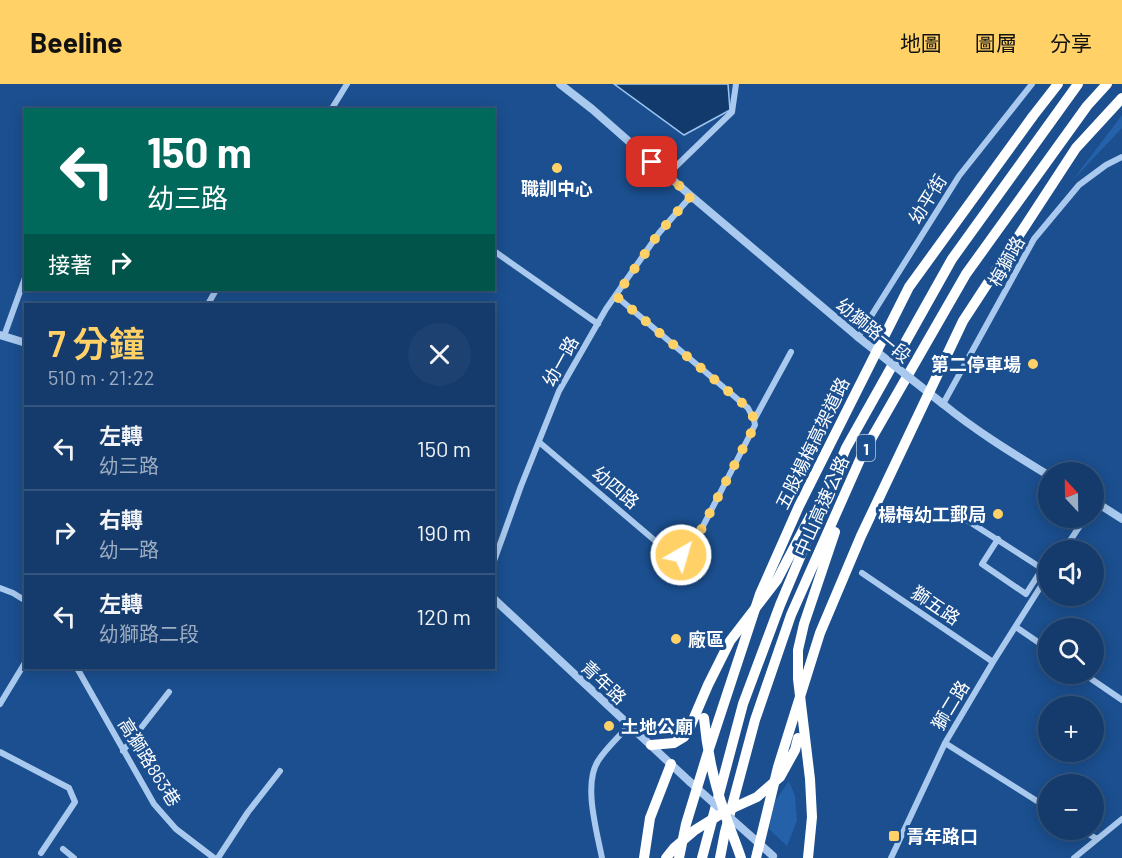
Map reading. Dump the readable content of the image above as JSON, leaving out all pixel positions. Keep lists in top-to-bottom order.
{
  "streets": {
    "highway": ["五股楊梅高架道路", "1", "中山高速公路"],
    "street": [
      "幼平街",
      "梅獅路",
      "幼獅路一段",
      "幼一路",
      "幼四路",
      "獅五路",
      "青年路",
      "獅二路",
      "高獅路863巷"
    ]
  },
  "crossings": [
    ["幼平街", "幼獅路一段"],
    ["梅獅路", "幼獅路一段"],
    ["幼獅路一段", "幼一路"],
    ["幼一路", "幼四路"],
    ["獅五路", "獅二路"]
  ],
  "places": {
    "other": [
      "職訓中心",
      "第二停車場",
      "楊梅幼工郵局",
      "廠區",
      "土地公廟"
    ],
    "transit": ["青年路口"]
  },
  "north": "top",
  "page": {
    "header": "Beeline",
    "nav": ["地圖", "圖層", "分享"],
    "turn": ["150 m", "幼三路"],
    "then": "接著",
    "heading": ["7 分鐘", "510 m · 21:22"],
    "list": [
      {
        "name": "左轉",
        "note": "幼三路",
        "value": "150 m"
      },
      {
        "name": "右轉",
        "note": "幼一路",
        "value": "190 m"
      },
      {
        "name": "左轉",
        "note": "幼獅路二段",
        "value": "120 m"
      }
    ],
    "map_buttons": ["+", "−"]
  }
}
